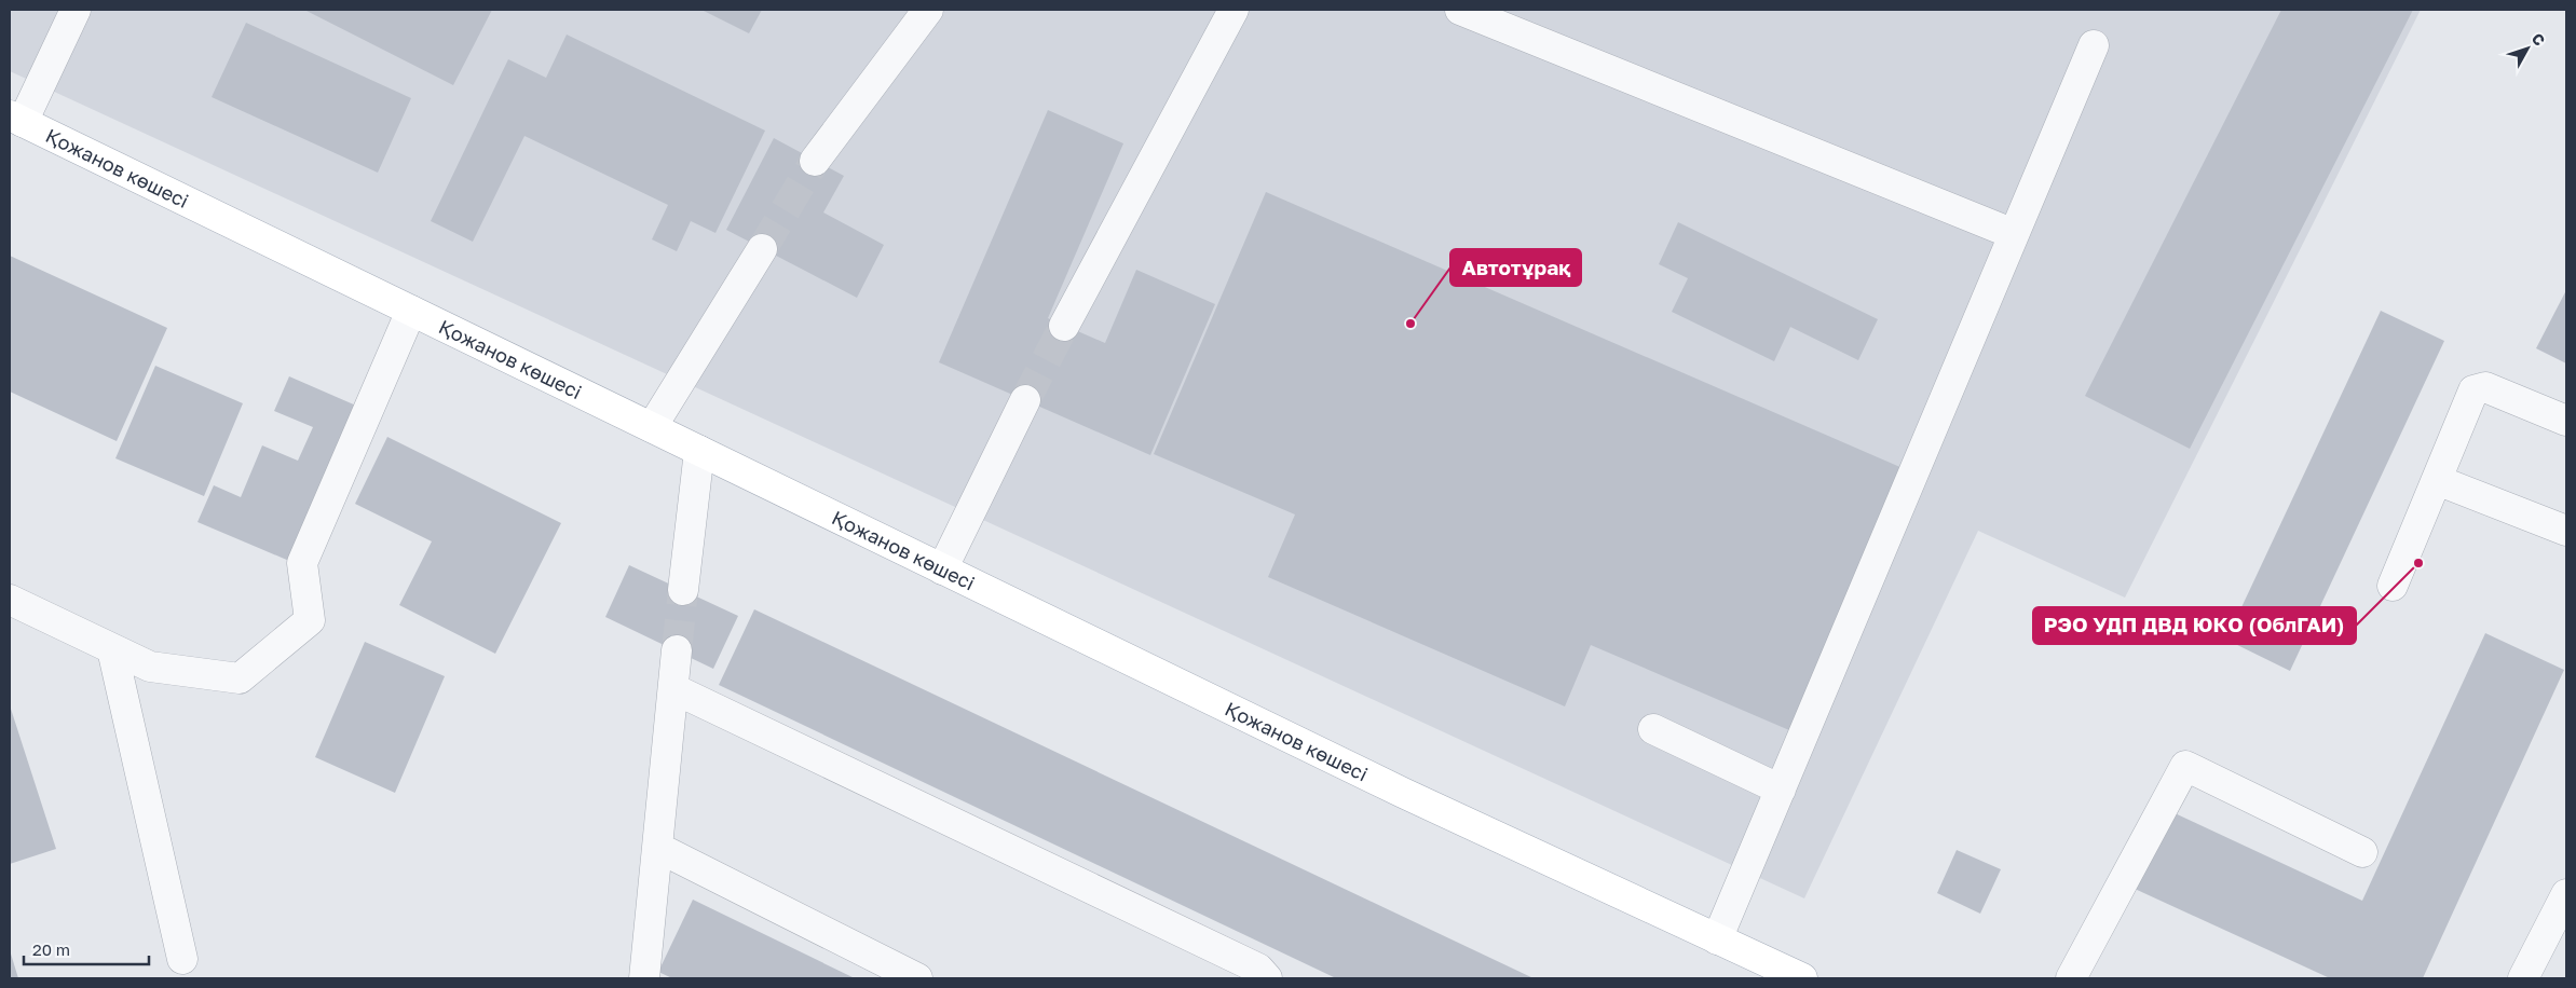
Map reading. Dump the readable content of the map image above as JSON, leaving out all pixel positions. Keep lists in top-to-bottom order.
{
  "streets": {
    "main road": ["Қожанов көшесі"]
  },
  "places": ["Автотұрақ", "РЭО УДП ДВД ЮКО (ОблГАИ)"],
  "scale_bar": "20 m",
  "north": "top right"
}
